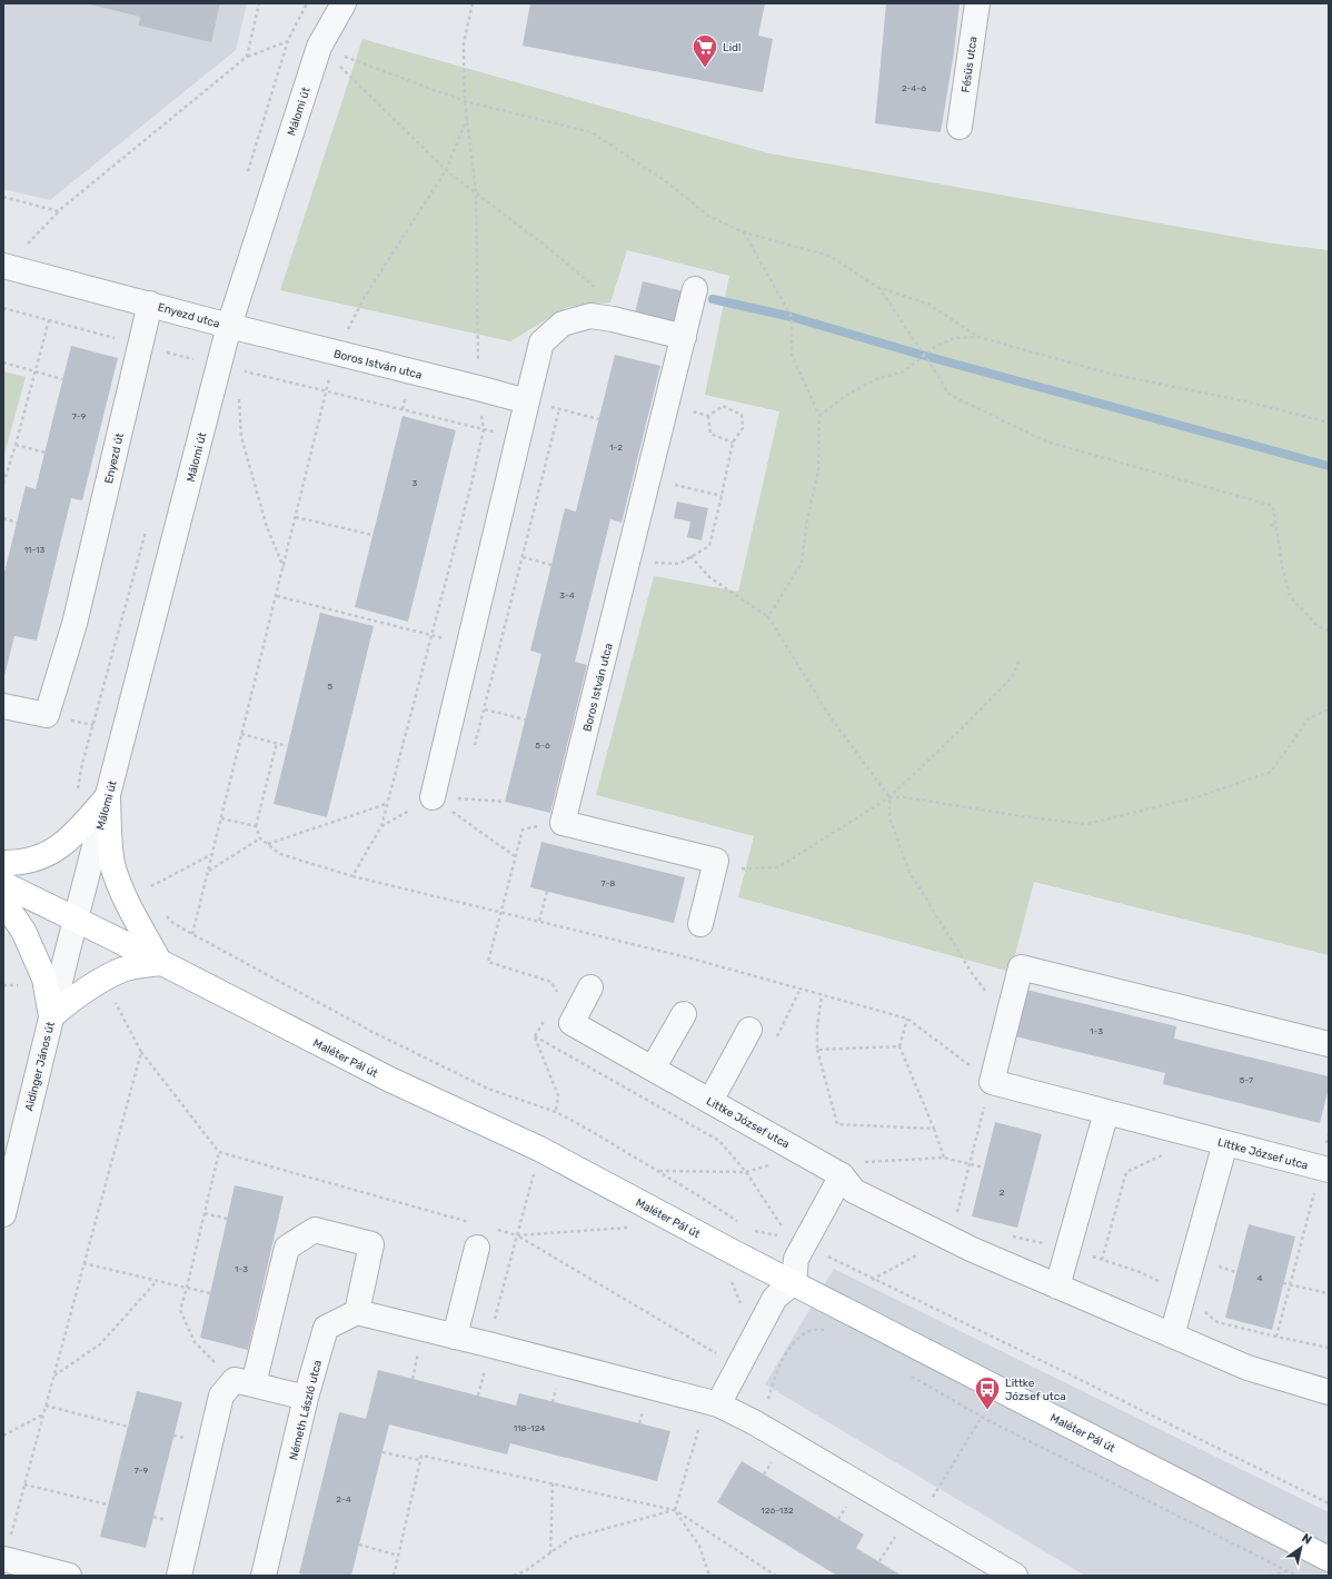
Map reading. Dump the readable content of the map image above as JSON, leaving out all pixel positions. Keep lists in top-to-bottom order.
{
  "streets": {
    "main road": ["Maléter Pál út"],
    "street": [
      "Fésüs utca",
      "Málomi út",
      "Enyezd utca",
      "Boros István utca",
      "Enyezd út",
      "Aidinger János út",
      "Littke József utca",
      "Németh László utca"
    ]
  },
  "crossings": [
    ["Málomi út", "Enyezd utca"],
    ["Málomi út", "Boros István utca"],
    ["Málomi út", "Maléter Pál út"],
    ["Málomi út", "Aidinger János út"],
    ["Enyezd utca", "Boros István utca"],
    ["Enyezd utca", "Enyezd út"],
    ["Maléter Pál út", "Aidinger János út"]
  ],
  "places": {
    "supermarket": ["Lidl"],
    "bus stop": ["Littke József utca"]
  },
  "house_numbers": [
    "2-4-6",
    "7-9",
    "1-2",
    "3",
    "11-13",
    "3-4",
    "5",
    "5-6",
    "7-8",
    "1-3",
    "5-7",
    "2",
    "1-3",
    "4",
    "118-124",
    "7-9",
    "2-4",
    "126-132"
  ],
  "north": "top right"
}
